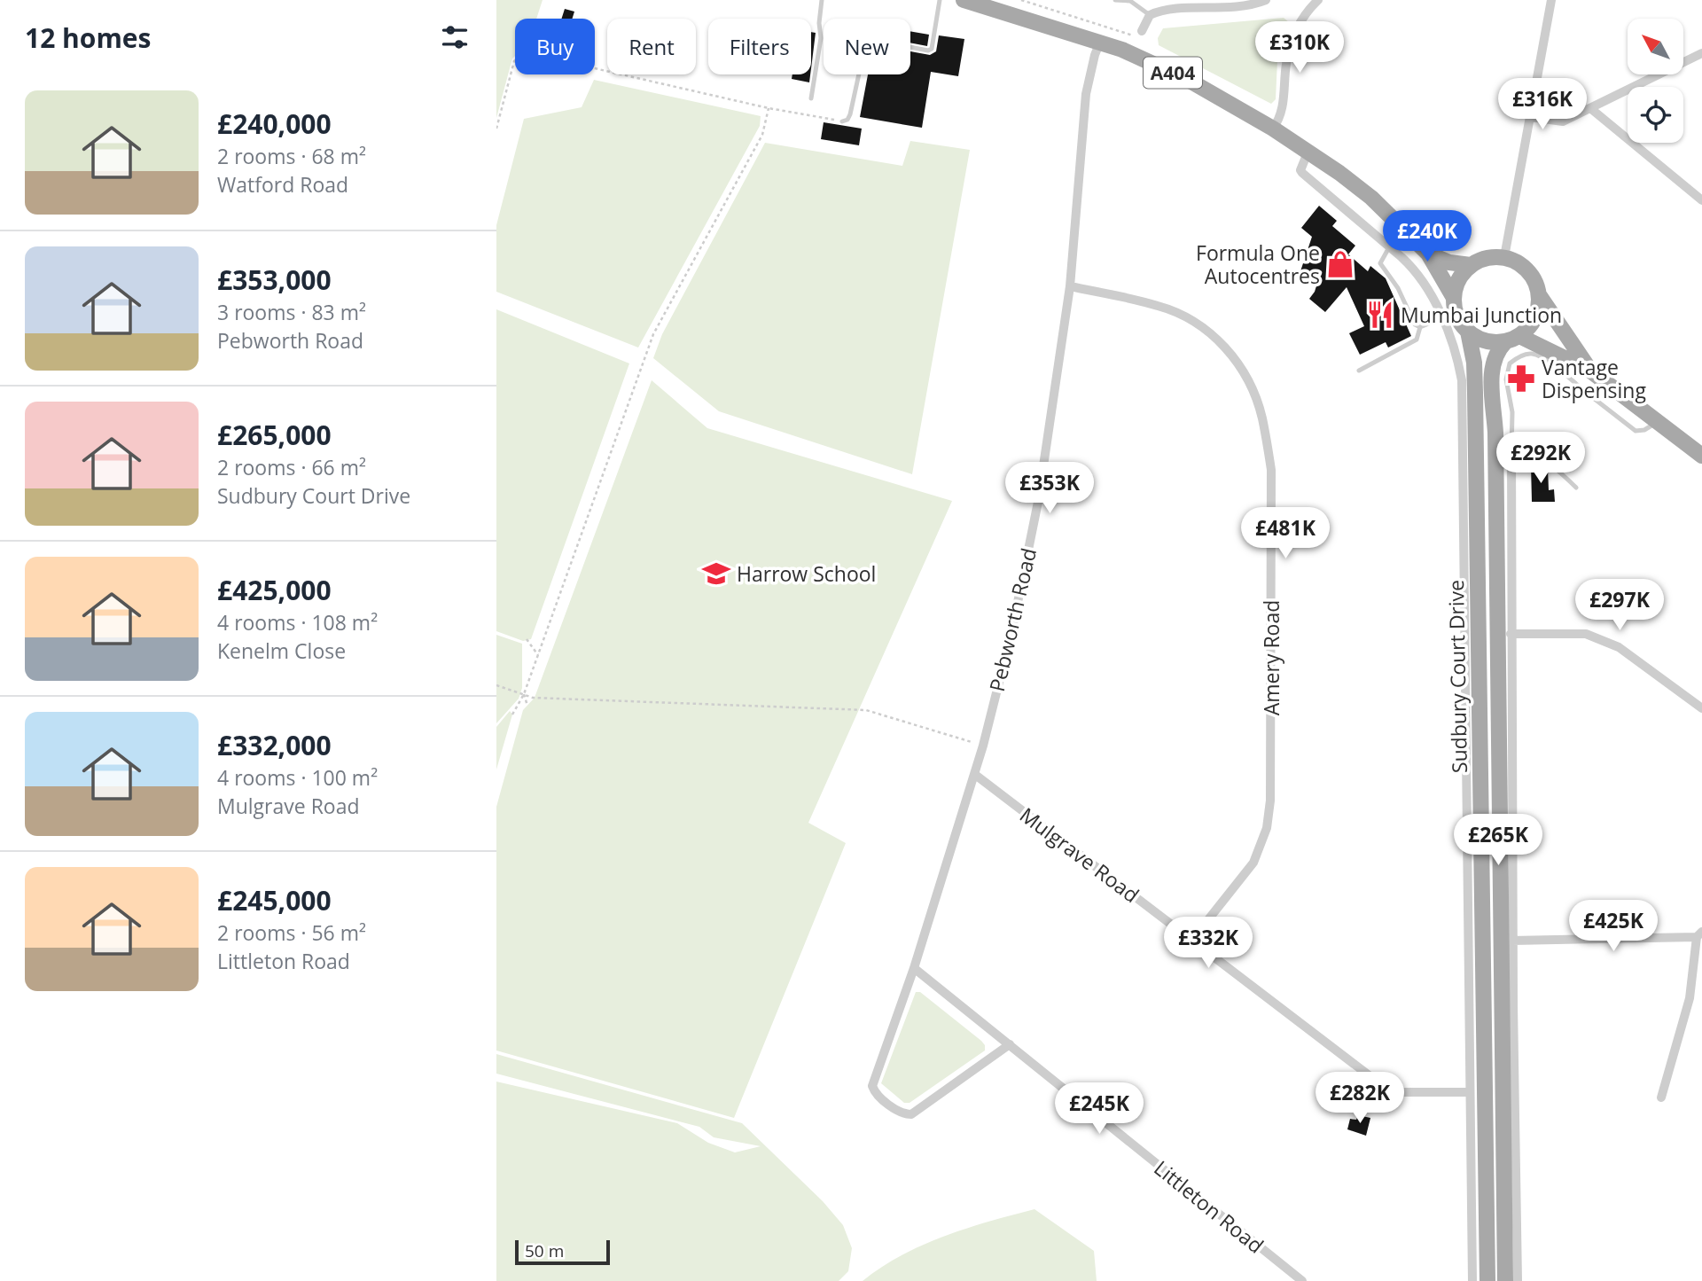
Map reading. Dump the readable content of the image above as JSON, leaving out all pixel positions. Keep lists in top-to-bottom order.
{
  "streets": {
    "main road": ["A404", "Sudbury Court Drive"],
    "street": [
      "Pebworth Road",
      "Amery Road",
      "Mulgrave Road",
      "Littleton Road"
    ]
  },
  "crossings": [
    ["A404", "Pebworth Road"],
    ["A404", "Sudbury Court Drive"],
    ["Pebworth Road", "Amery Road"],
    ["Pebworth Road", "Mulgrave Road"],
    ["Pebworth Road", "Littleton Road"],
    ["Amery Road", "Mulgrave Road"],
    ["Sudbury Court Drive", "Mulgrave Road"]
  ],
  "places": {
    "shop": ["Formula One Autocentres"],
    "restaurant": ["Mumbai Junction"],
    "pharmacy": ["Vantage Dispensing"],
    "school or university": ["Harrow School"]
  },
  "scale_bar": "50 m",
  "north": "top left",
  "page": {
    "heading": "12 homes",
    "chip": [
      "Buy",
      "Rent",
      "Filters",
      "New"
    ],
    "price": [
      "£310K",
      "£316K",
      "£240K",
      "£292K",
      "£353K",
      "£481K",
      "£297K",
      "£265K",
      "£425K",
      "£332K",
      "£282K",
      "£245K"
    ],
    "list": [
      {
        "name": "£240,000",
        "note": "2 rooms · 68 m² · Watford Road"
      },
      {
        "name": "£353,000",
        "note": "3 rooms · 83 m² · Pebworth Road"
      },
      {
        "name": "£265,000",
        "note": "2 rooms · 66 m² · Sudbury Court Drive"
      },
      {
        "name": "£425,000",
        "note": "4 rooms · 108 m² · Kenelm Close"
      },
      {
        "name": "£332,000",
        "note": "4 rooms · 100 m² · Mulgrave Road"
      },
      {
        "name": "£245,000",
        "note": "2 rooms · 56 m² · Littleton Road"
      }
    ],
    "scale": "50 m"
  }
}
